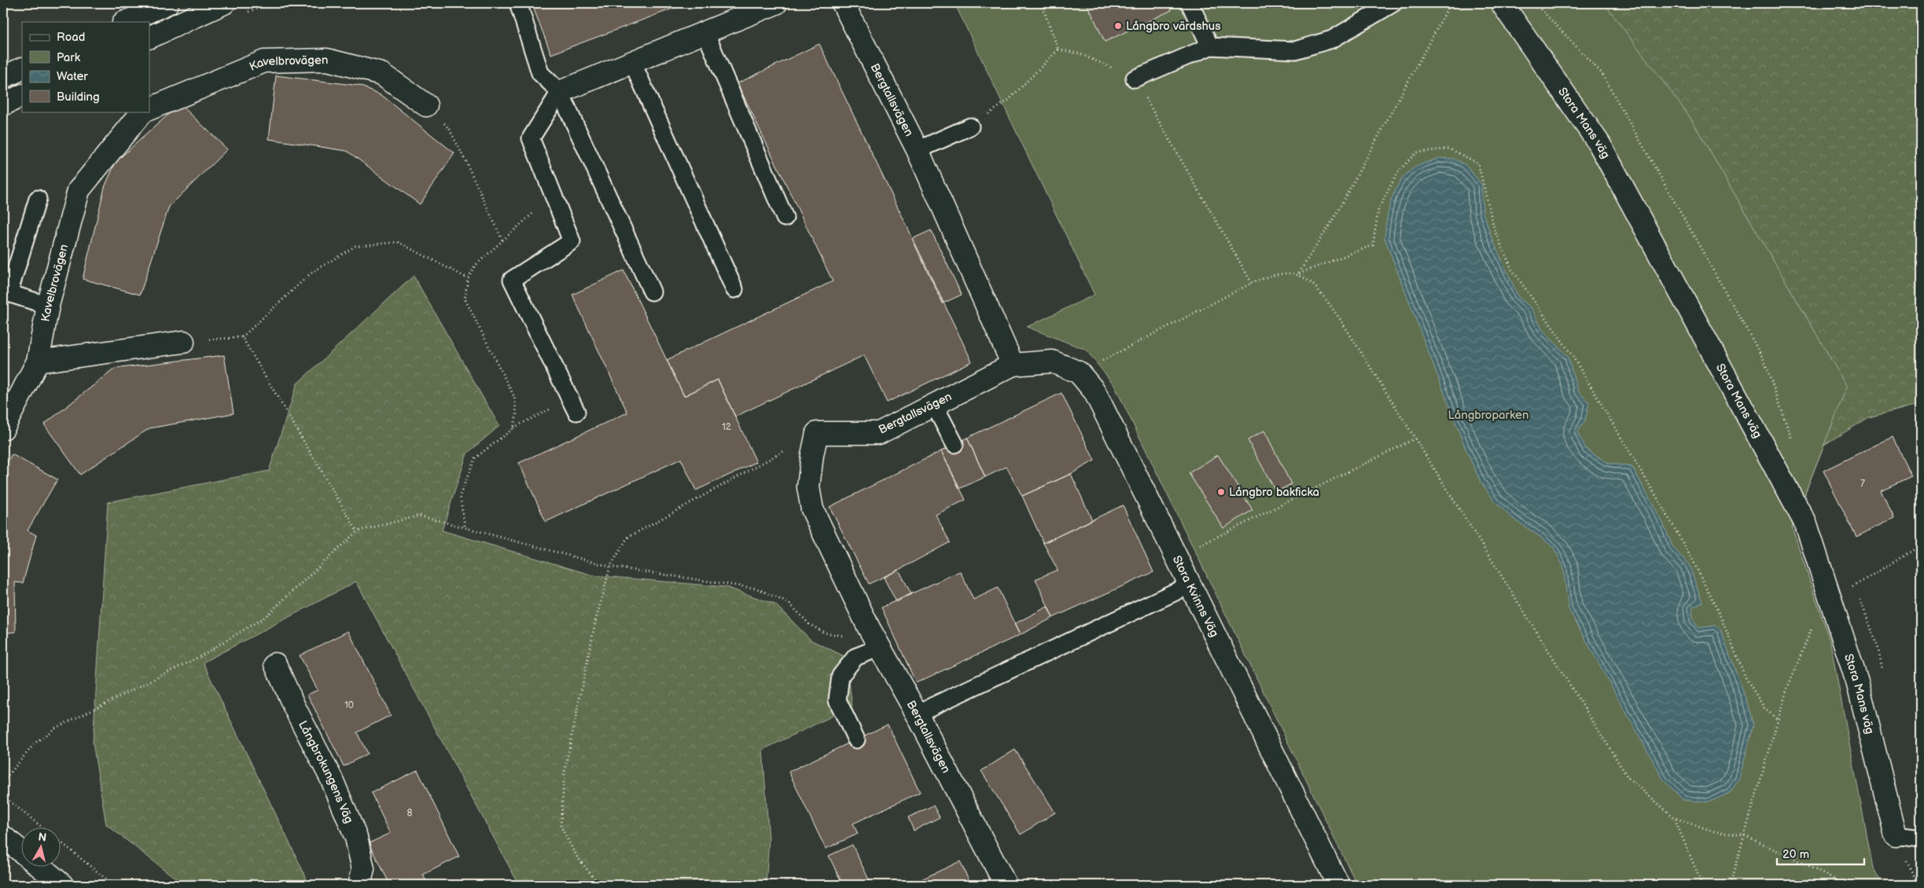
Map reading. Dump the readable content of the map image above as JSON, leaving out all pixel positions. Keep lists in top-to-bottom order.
{
  "streets": {
    "street": [
      "Kavelbrovägen",
      "Bergtallsvägen",
      "Stora Mans väg",
      "Stora Kvinns Väg",
      "Långbrokungens Väg"
    ]
  },
  "crossings": [
    ["Bergtallsvägen", "Stora Kvinns Väg"]
  ],
  "parks": ["Långbroparken"],
  "places": ["Långbro värdshus", "Långbro bakficka"],
  "house_numbers": [
    "12",
    "7",
    "10",
    "8"
  ],
  "legend": [
    "Road",
    "Park",
    "Water",
    "Building"
  ],
  "scale_bar": "20 m",
  "north": "top"
}
